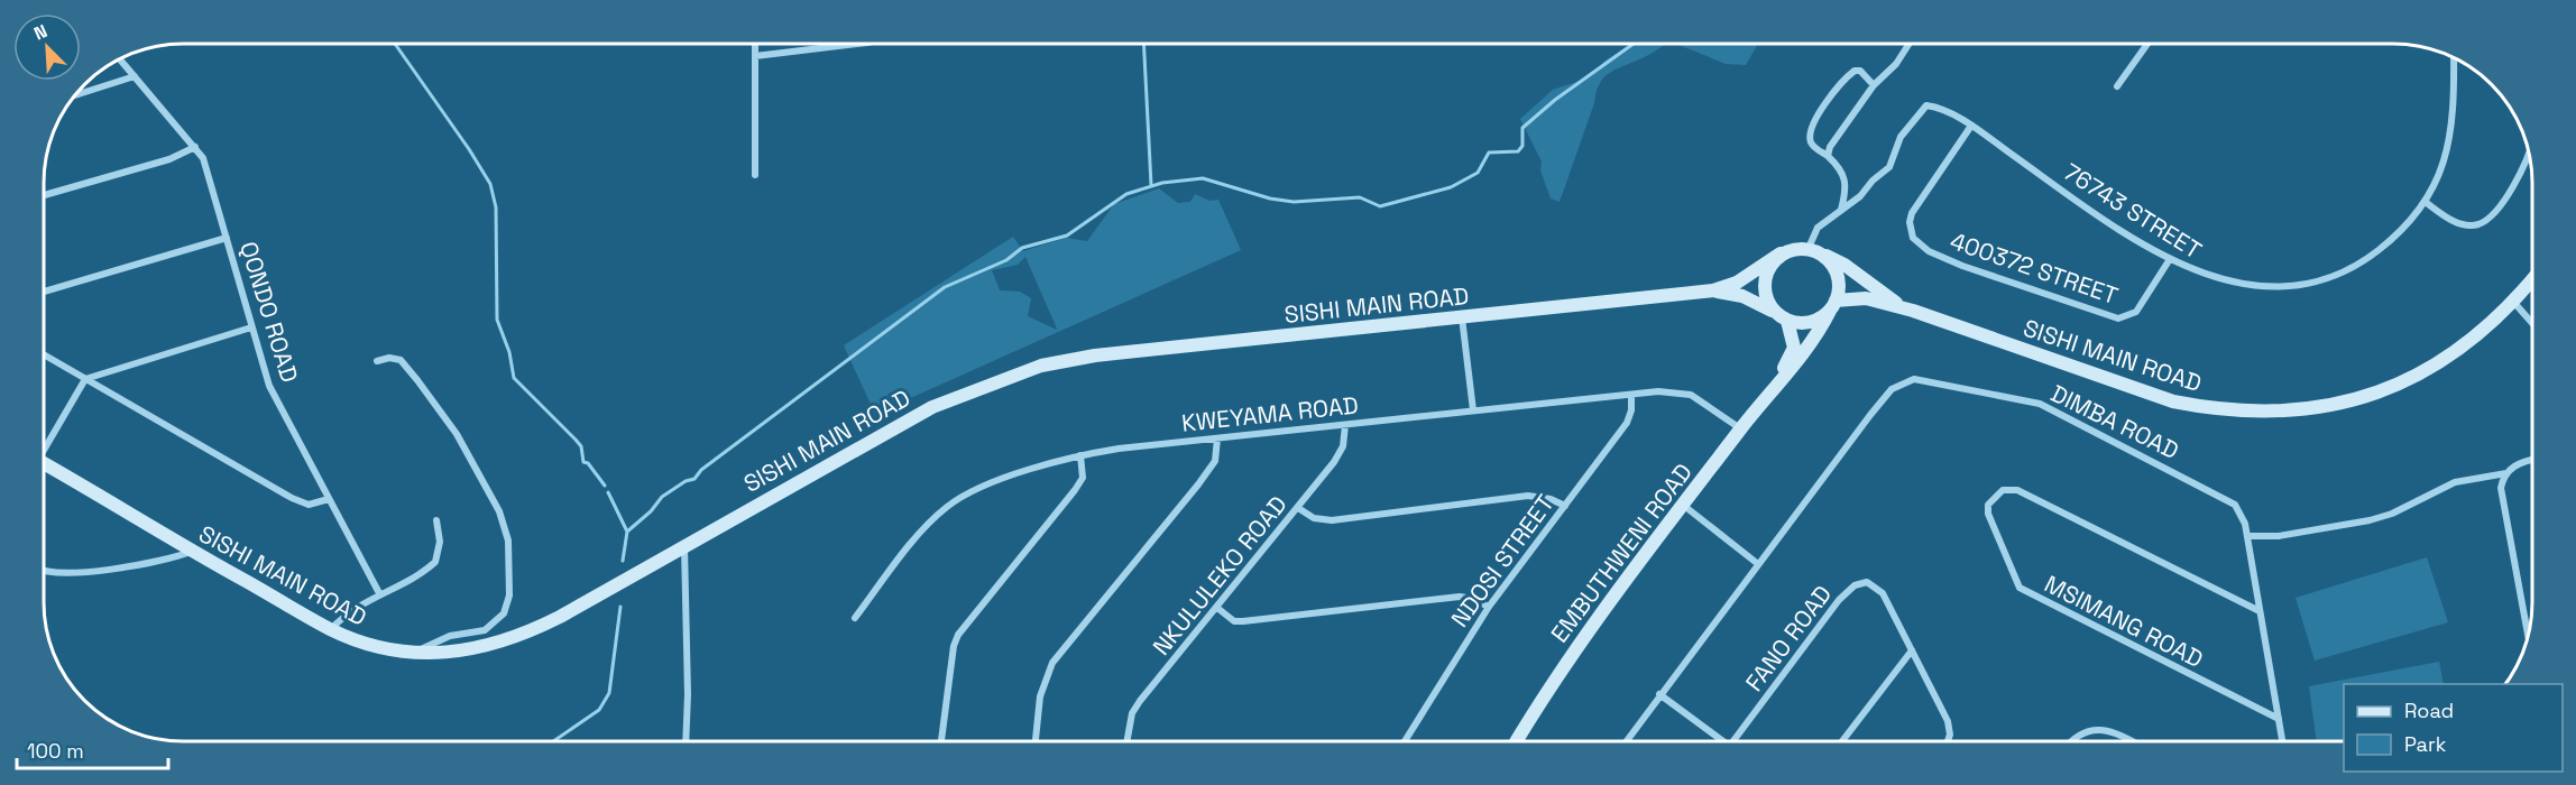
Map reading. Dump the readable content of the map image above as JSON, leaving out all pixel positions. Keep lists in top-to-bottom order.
{
  "streets": {
    "street": [
      "76743 STREET",
      "400372 STREET",
      "SISHI MAIN ROAD",
      "QONDO ROAD",
      "KWEYAMA ROAD",
      "DIMBA ROAD",
      "EMBUTHWENI ROAD",
      "NDOSI STREET",
      "NKULULEKO ROAD",
      "MSIMANG ROAD",
      "FANO ROAD"
    ]
  },
  "crossings": [
    ["76743 STREET", "400372 STREET"],
    ["76743 STREET", "SISHI MAIN ROAD"],
    ["76743 STREET", "EMBUTHWENI ROAD"],
    ["SISHI MAIN ROAD", "EMBUTHWENI ROAD"],
    ["KWEYAMA ROAD", "EMBUTHWENI ROAD"],
    ["KWEYAMA ROAD", "NDOSI STREET"],
    ["KWEYAMA ROAD", "NKULULEKO ROAD"],
    ["DIMBA ROAD", "MSIMANG ROAD"]
  ],
  "legend": ["Road", "Park"],
  "scale_bar": "100 m",
  "north": "top left"
}
